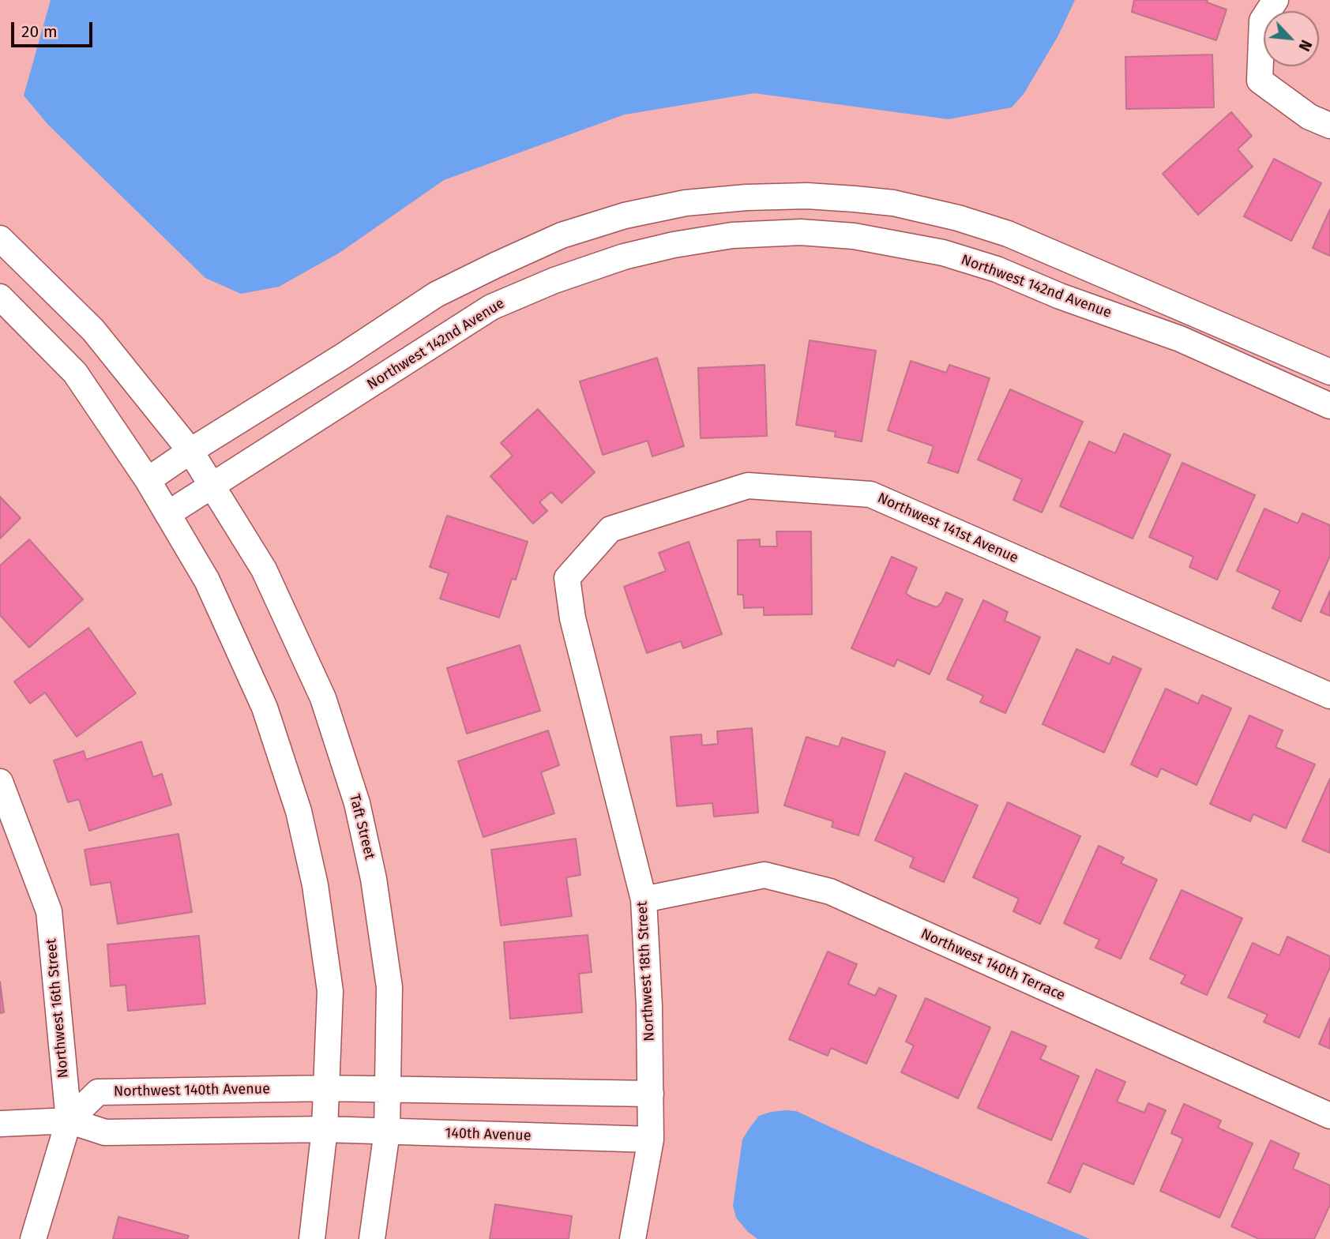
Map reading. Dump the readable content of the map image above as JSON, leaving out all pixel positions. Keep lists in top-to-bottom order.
{
  "streets": {
    "street": [
      "Northwest 142nd Avenue",
      "Northwest 141st Avenue",
      "Taft Street",
      "Northwest 140th Terrace",
      "Northwest 18th Street",
      "Northwest 16th Street",
      "Northwest 140th Avenue",
      "140th Avenue"
    ]
  },
  "crossings": [
    ["Northwest 142nd Avenue", "Taft Street"],
    ["Northwest 141st Avenue", "Northwest 18th Street"],
    ["Taft Street", "140th Avenue"],
    ["Northwest 140th Terrace", "Northwest 18th Street"],
    ["Northwest 18th Street", "140th Avenue"],
    ["Northwest 16th Street", "Northwest 140th Avenue"]
  ],
  "scale_bar": "20 m",
  "north": "bottom right"
}
